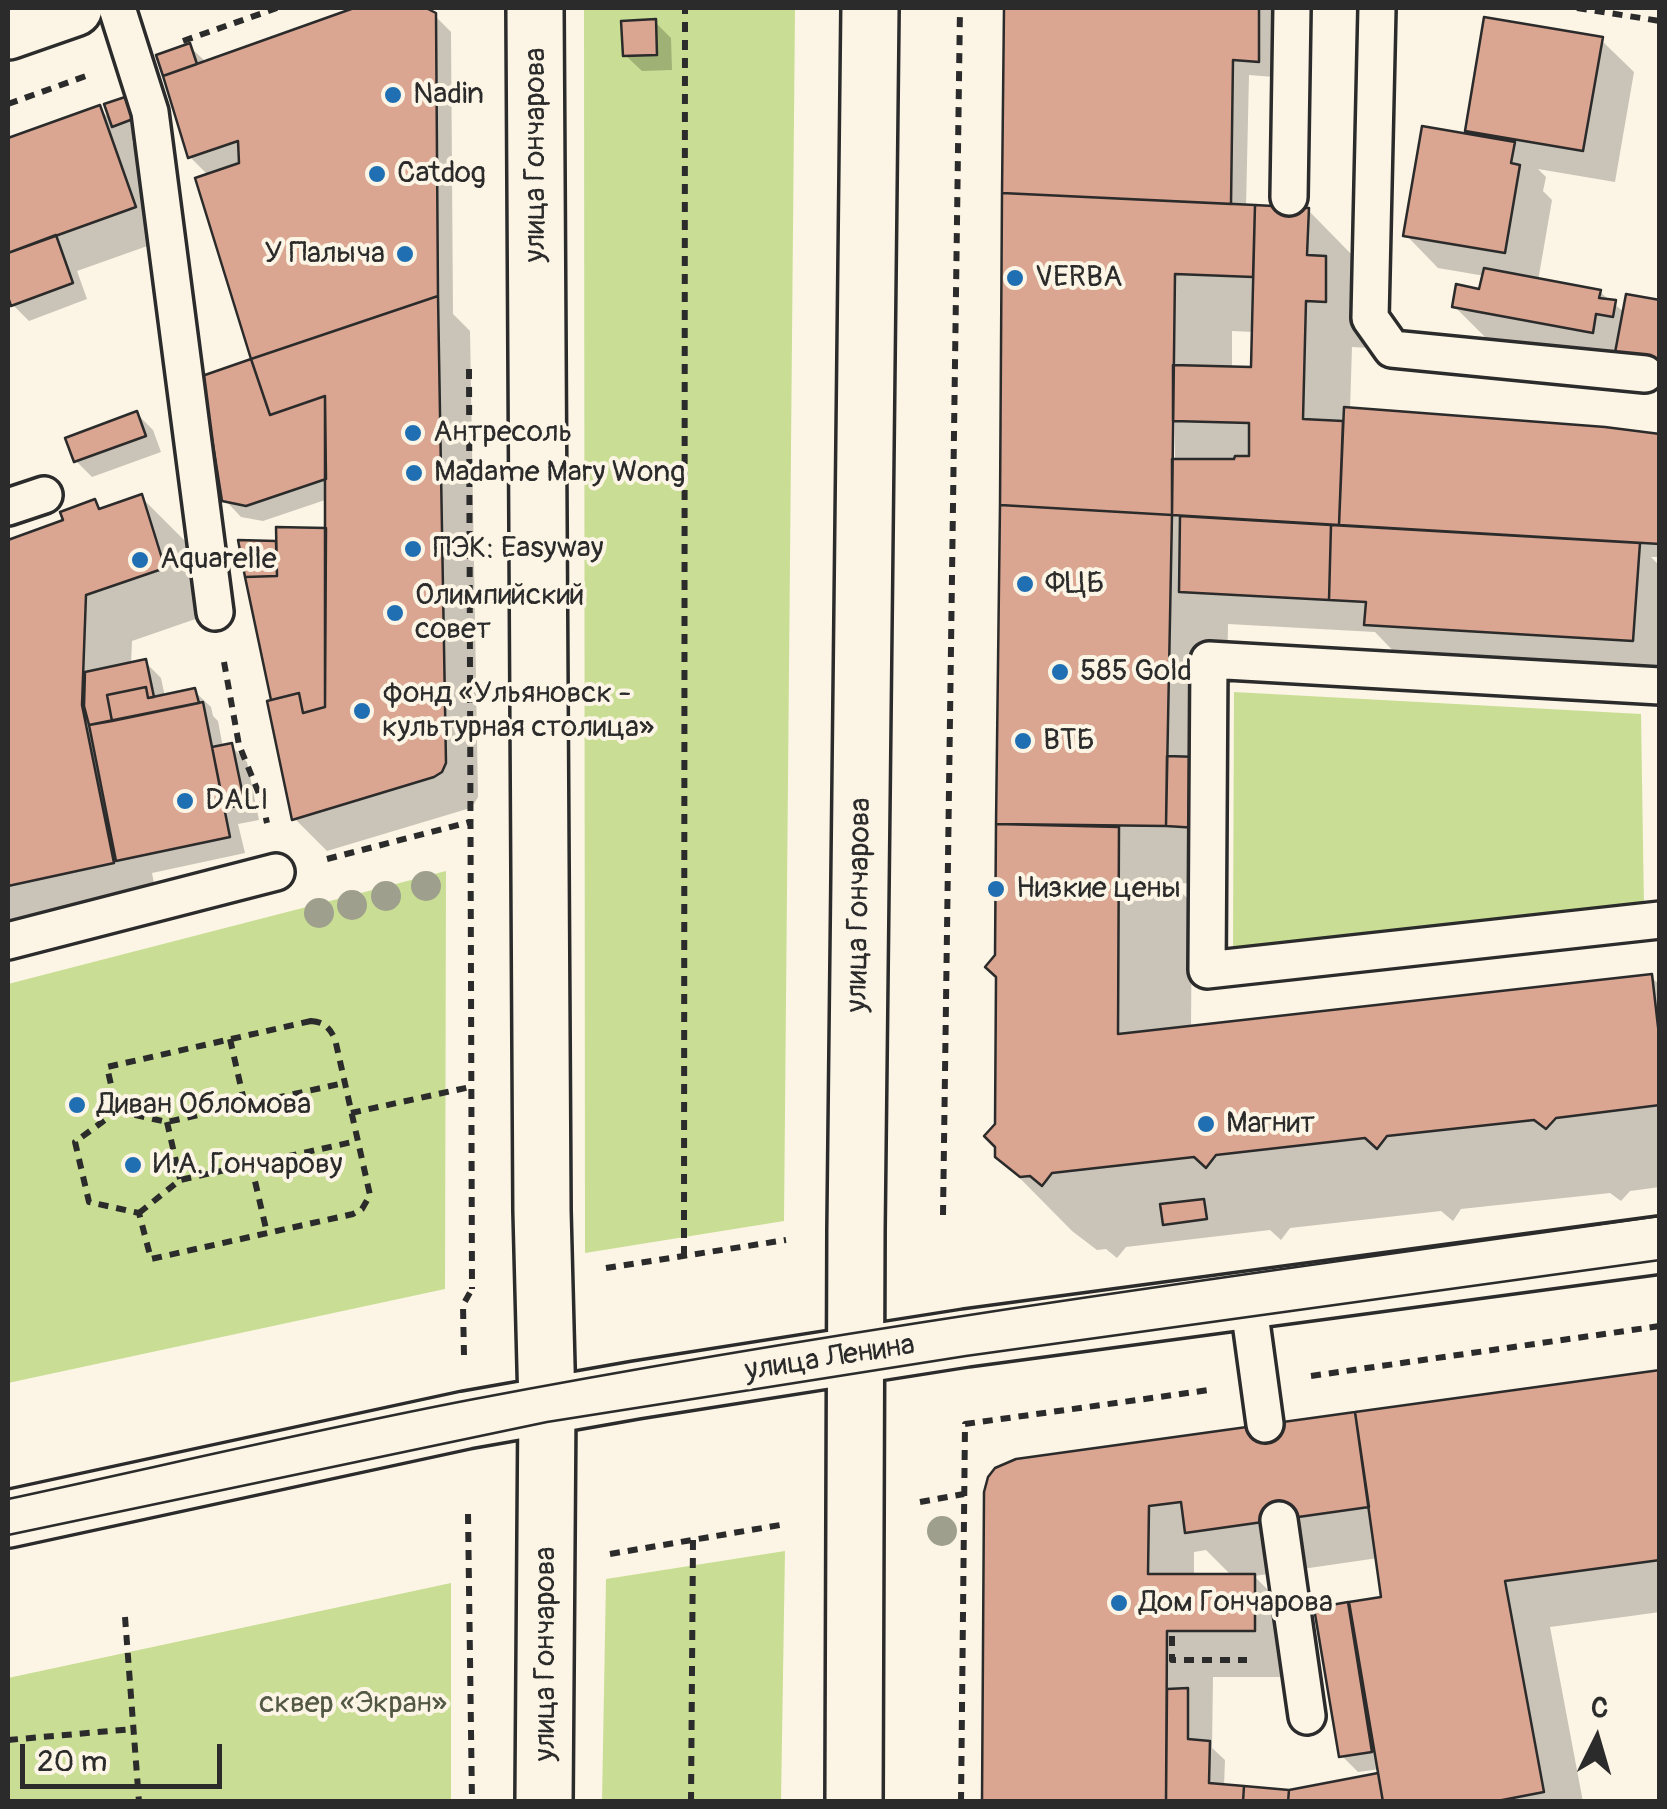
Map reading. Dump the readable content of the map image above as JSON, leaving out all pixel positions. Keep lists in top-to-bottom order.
{
  "streets": {
    "main road": ["улица Гончарова", "улица Ленина"]
  },
  "crossings": [
    ["улица Гончарова", "улица Ленина"]
  ],
  "parks": ["сквер «Экран»"],
  "places": [
    "Nadin",
    "Catdog",
    "У Палыча",
    "VERBA",
    "Антресоль",
    "Madame Mary Wong",
    "ПЭК: Easyway",
    "Aquarelle",
    "ФЦБ",
    "Олимпийский совет",
    "585 Gold",
    "фонд «Ульяновск - культурная столица»",
    "ВТБ",
    "DALI",
    "Низкие цены",
    "Диван Обломова",
    "Магнит",
    "И.А. Гончарову",
    "Дом Гончарова"
  ],
  "scale_bar": "20 m",
  "north": "top"
}
